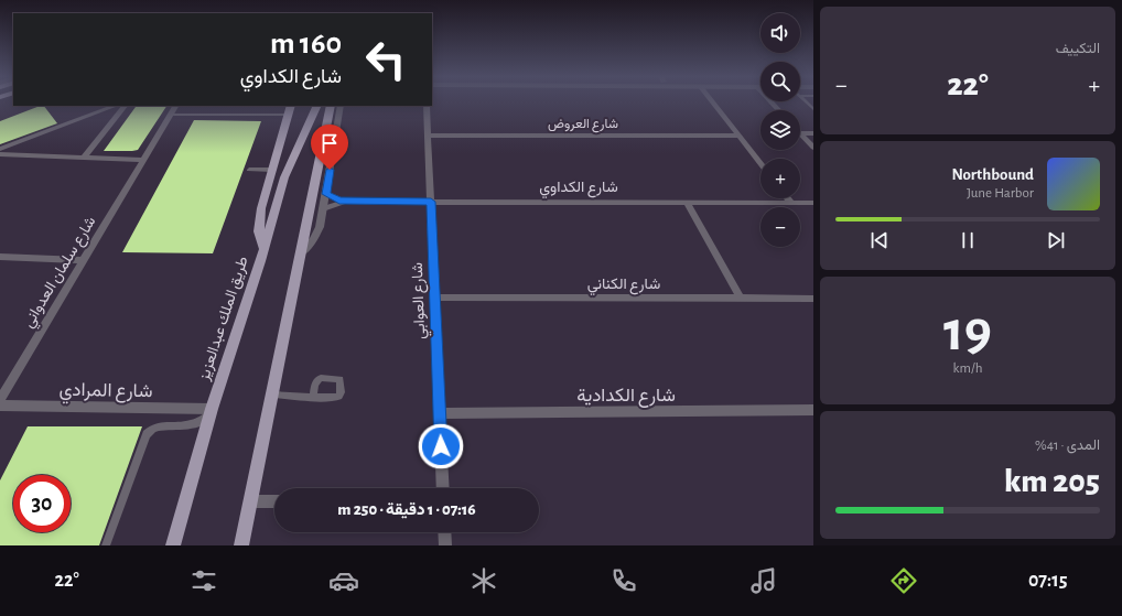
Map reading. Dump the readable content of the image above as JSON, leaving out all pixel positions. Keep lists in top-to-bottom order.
{
  "streets": {
    "main road": ["طريق الملك عبدالعزيز"],
    "street": [
      "شارع العروض",
      "شارع الكداوي",
      "شارع سلمان العدواني",
      "شارع الكناني",
      "شارع العوابي",
      "شارع المرادي",
      "شارع الكدادية"
    ]
  },
  "crossings": [
    ["شارع العروض", "شارع العوابي"],
    ["شارع الكداوي", "شارع العوابي"],
    ["شارع الكناني", "شارع العوابي"],
    ["شارع العوابي", "شارع الكدادية"],
    ["طريق الملك عبدالعزيز", "شارع المرادي"]
  ],
  "page": {
    "tile": [
      "التكييف",
      ["19", "km/h"],
      ["المدى · 41%", "205 km"]
    ],
    "map_buttons": ["+", "−"],
    "turn": ["160 m", "شارع الكداوي"],
    "heat": ["−", "22°", "+"],
    "song": ["Northbound", "June Harbor"],
    "limit": "30",
    "trip": "07:16 · 1 دقيقة · 250 m",
    "tabs": ["07:15", "22°"]
  }
}
